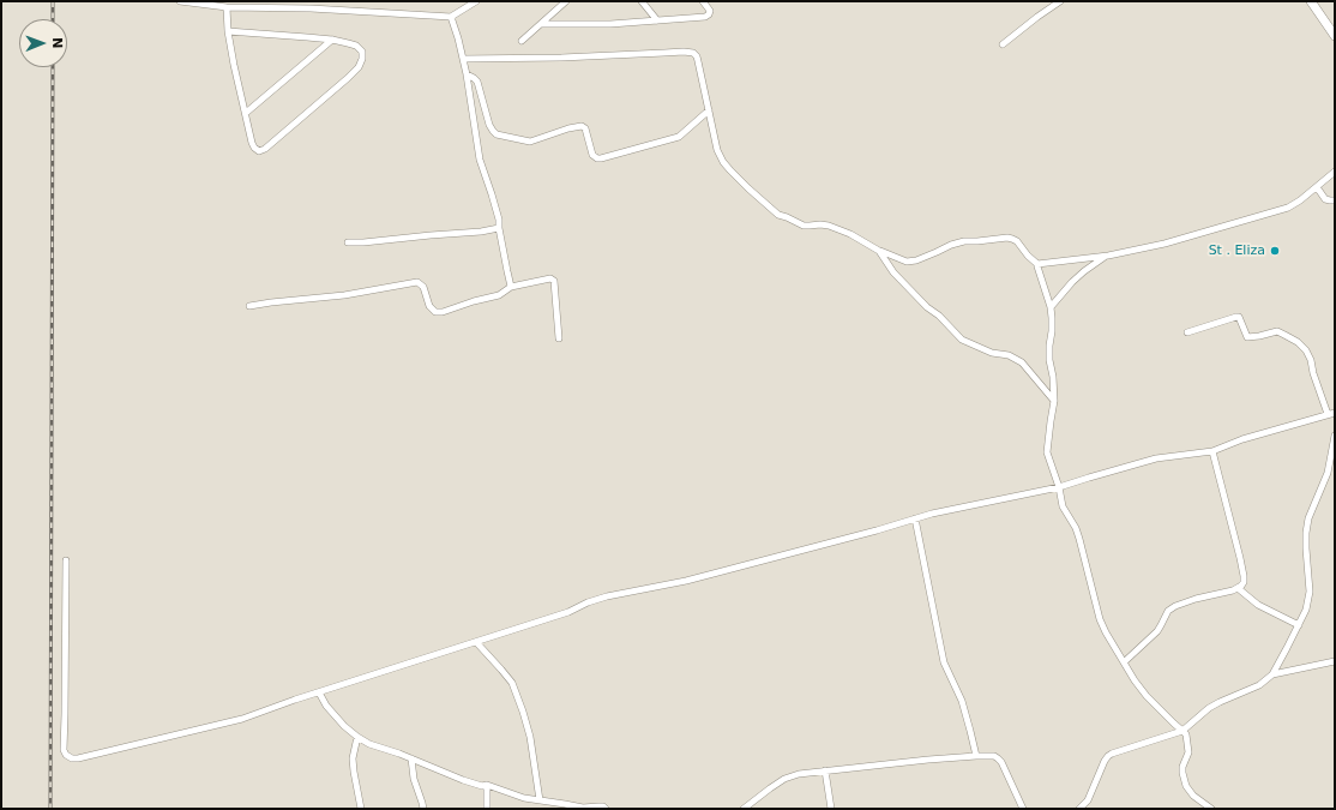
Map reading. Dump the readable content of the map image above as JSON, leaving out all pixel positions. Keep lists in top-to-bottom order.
{
  "places": ["St . Eliza"],
  "north": "right"
}
